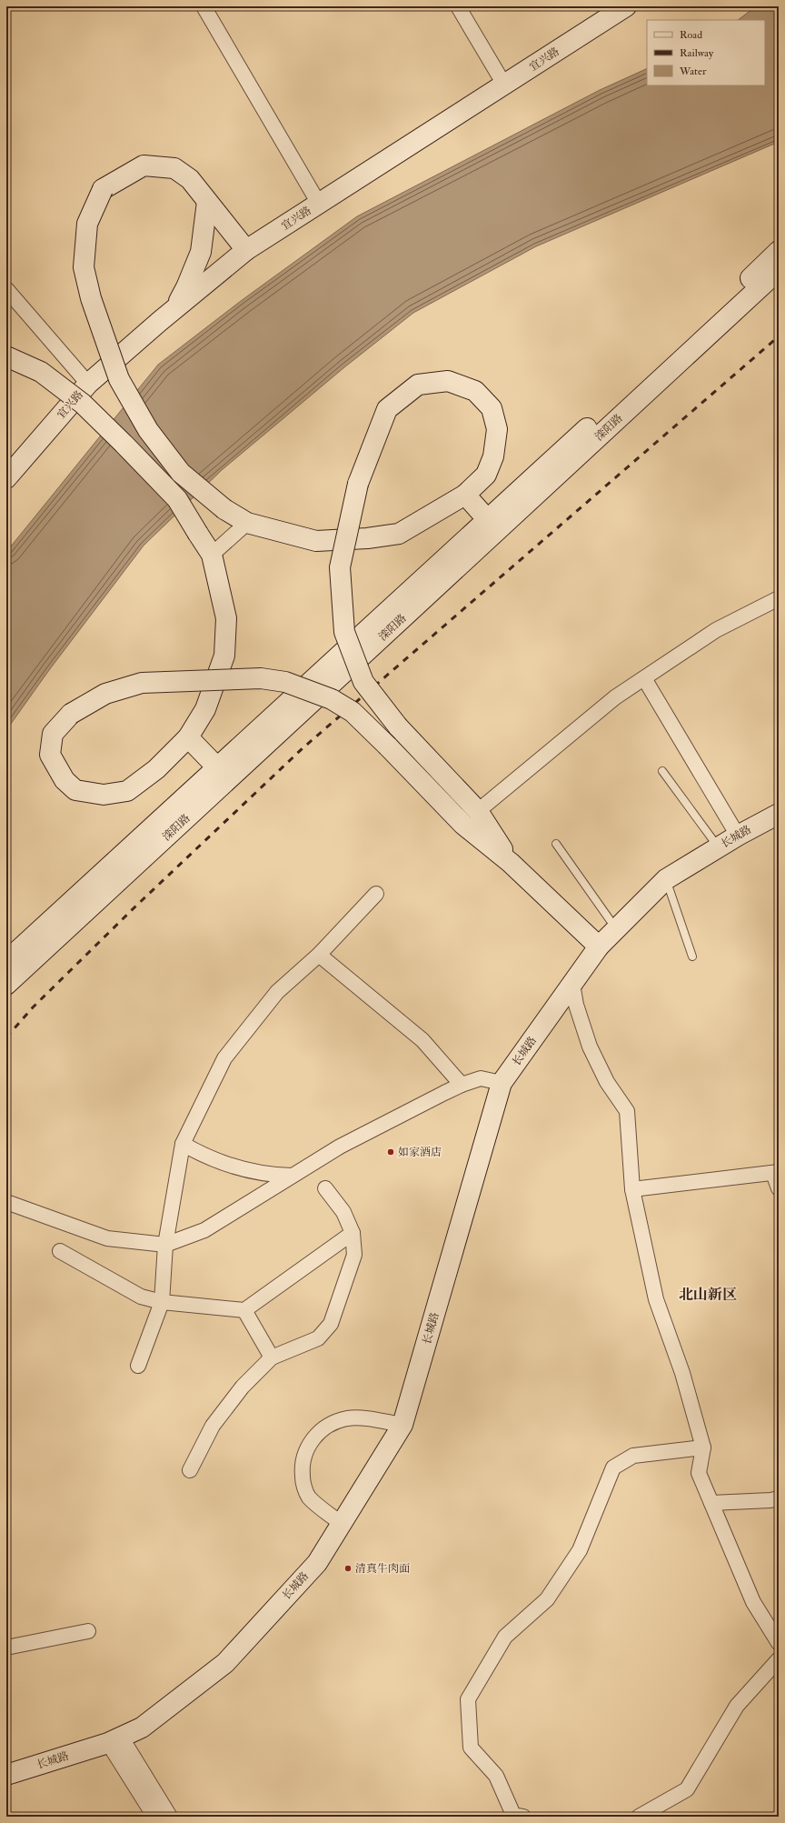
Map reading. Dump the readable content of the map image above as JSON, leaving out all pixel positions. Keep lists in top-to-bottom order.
{
  "streets": {
    "street": ["宜兴路", "滦阳路", "长城路"]
  },
  "districts": ["北山新区"],
  "places": ["如家酒店", "清真牛肉面"],
  "legend": ["Road", "Railway", "Water"]
}
